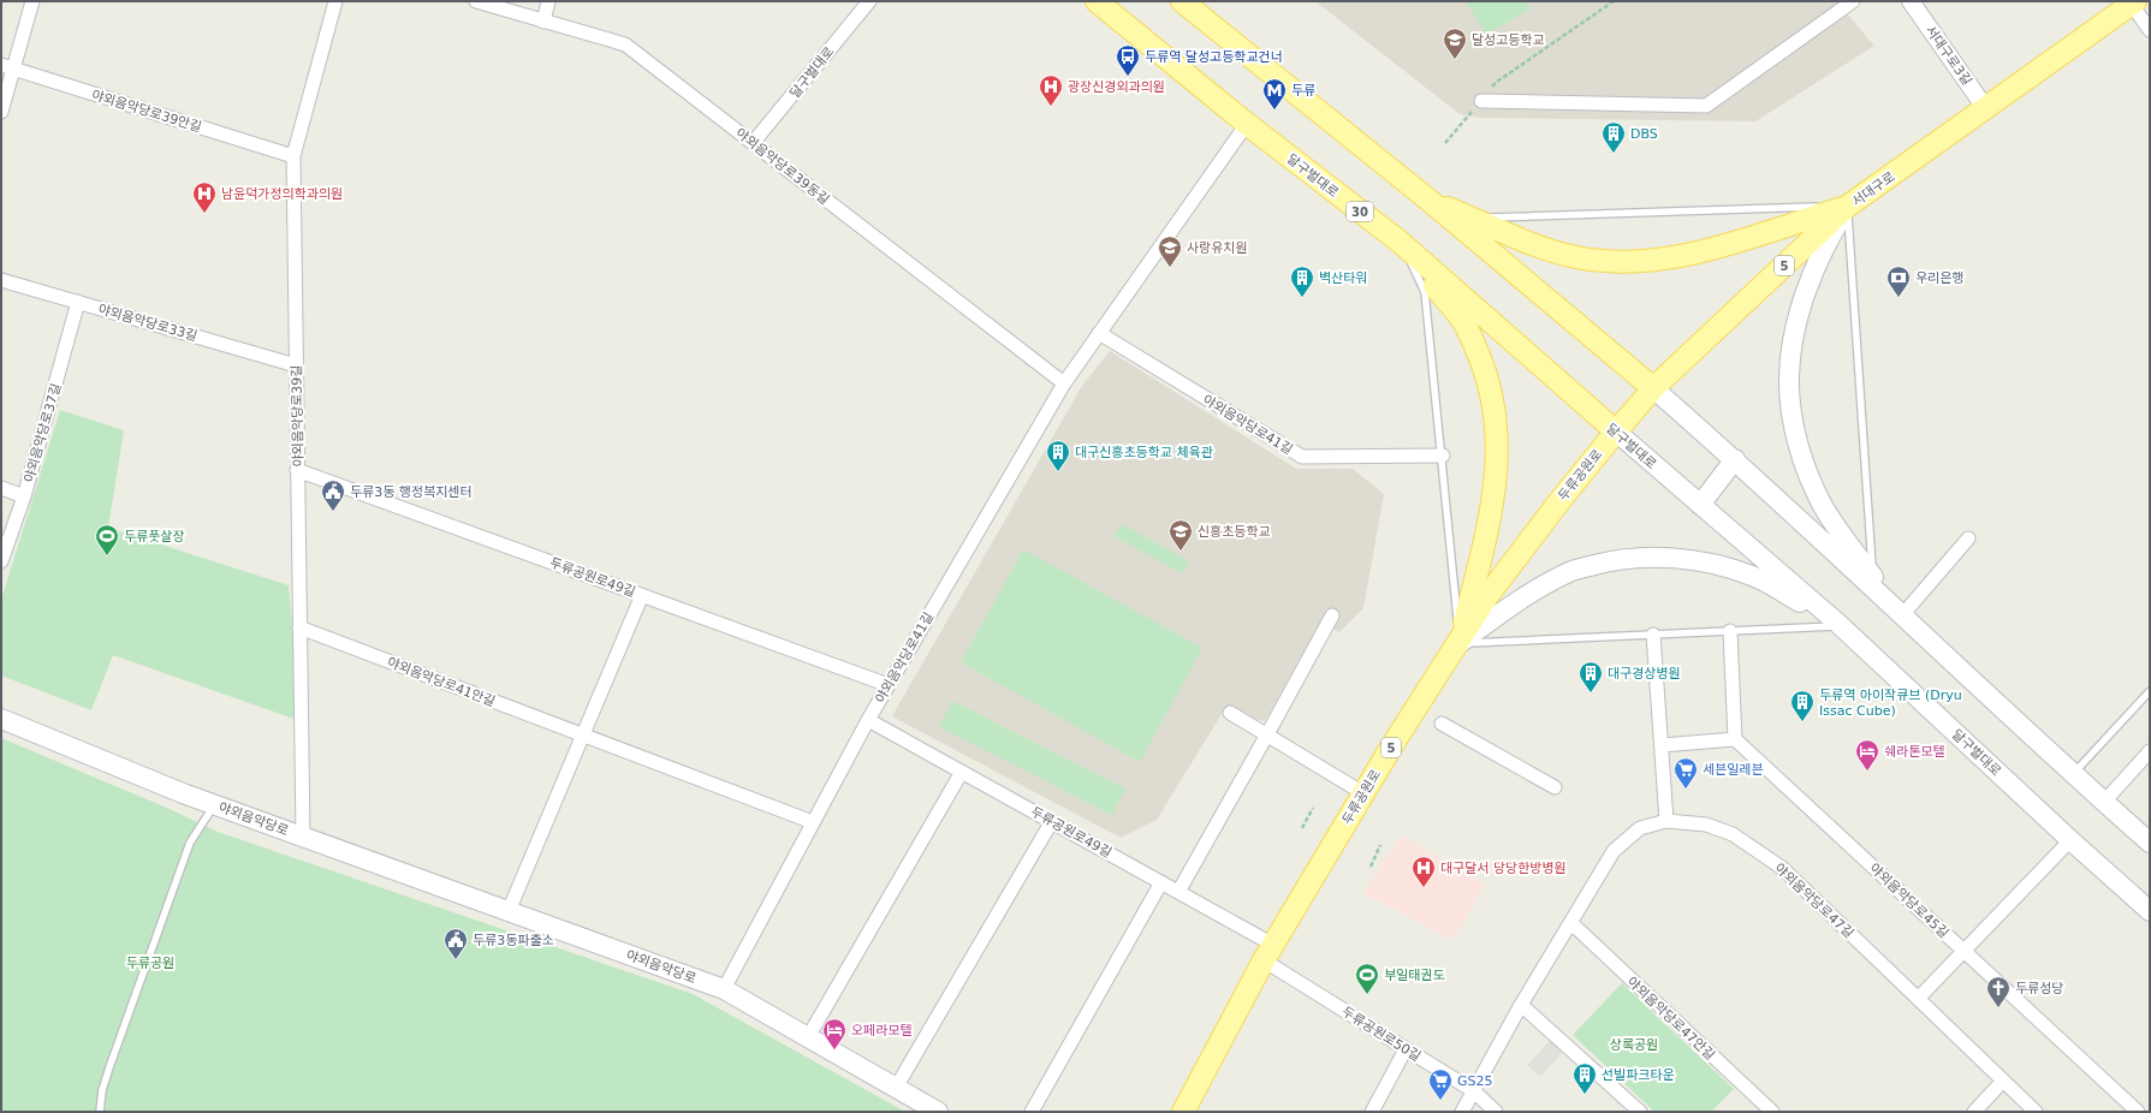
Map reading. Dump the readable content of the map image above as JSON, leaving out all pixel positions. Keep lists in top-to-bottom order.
{
  "streets": {
    "main road": [
      "달구벌대로",
      "서대구로",
      "30",
      "5",
      "두류공원로",
      "야외음악당로"
    ],
    "street": [
      "서대구로3길",
      "야외음악당로39안길",
      "야외음악당로39동길",
      "야외음악당로33길",
      "야외음악당로39길",
      "야외음악당로41길",
      "야외음악당로37길",
      "두류공원로49길",
      "야외음악당로41안길",
      "야외음악당로47길",
      "야외음악당로45길",
      "야외음악당로47안길",
      "두류공원로50길"
    ]
  },
  "crossings": [
    ["서대구로3길", "서대구로"],
    ["달구벌대로", "야외음악당로39동길"],
    ["달구벌대로", "야외음악당로41길"],
    ["달구벌대로", "두류공원로"],
    ["야외음악당로39안길", "야외음악당로39길"],
    ["야외음악당로39동길", "야외음악당로41길"],
    ["서대구로", "두류공원로"],
    ["야외음악당로33길", "야외음악당로39길"],
    ["야외음악당로33길", "야외음악당로37길"],
    ["야외음악당로39길", "두류공원로49길"],
    ["야외음악당로39길", "야외음악당로41안길"],
    ["야외음악당로39길", "야외음악당로"],
    ["야외음악당로41길", "두류공원로49길"],
    ["야외음악당로41길", "야외음악당로41안길"],
    ["야외음악당로41길", "야외음악당로"],
    ["두류공원로", "두류공원로49길"],
    ["두류공원로", "두류공원로50길"],
    ["두류공원로49길", "두류공원로50길"],
    ["야외음악당로47길", "야외음악당로47안길"],
    ["야외음악당로47길", "두류공원로50길"]
  ],
  "parks": ["두류공원", "상록공원"],
  "places": {
    "school or university": ["달성고등학교", "사랑유치원", "신흥초등학교"],
    "bus stop": ["두류역 달성고등학교건너"],
    "hospital": ["광장신경외과의원", "남윤덕가정의학과의원", "대구달서 당당한방병원"],
    "metro station": ["두류"],
    "building": [
      "DBS",
      "벽산타워",
      "대구신흥초등학교 체육관",
      "대구경상병원",
      "두류역 아이작큐브 (Dryu Issac Cube)",
      "선빌파크타운"
    ],
    "bank": ["우리은행"],
    "public building": ["두류3동 행정복지센터", "두류3동파출소"],
    "sports": ["두류풋살장", "부일태권도"],
    "hotel": ["쉐라톤모텔", "오페라모텔"],
    "supermarket": ["세븐일레븐", "GS25"],
    "church": ["두류성당"]
  }
}
